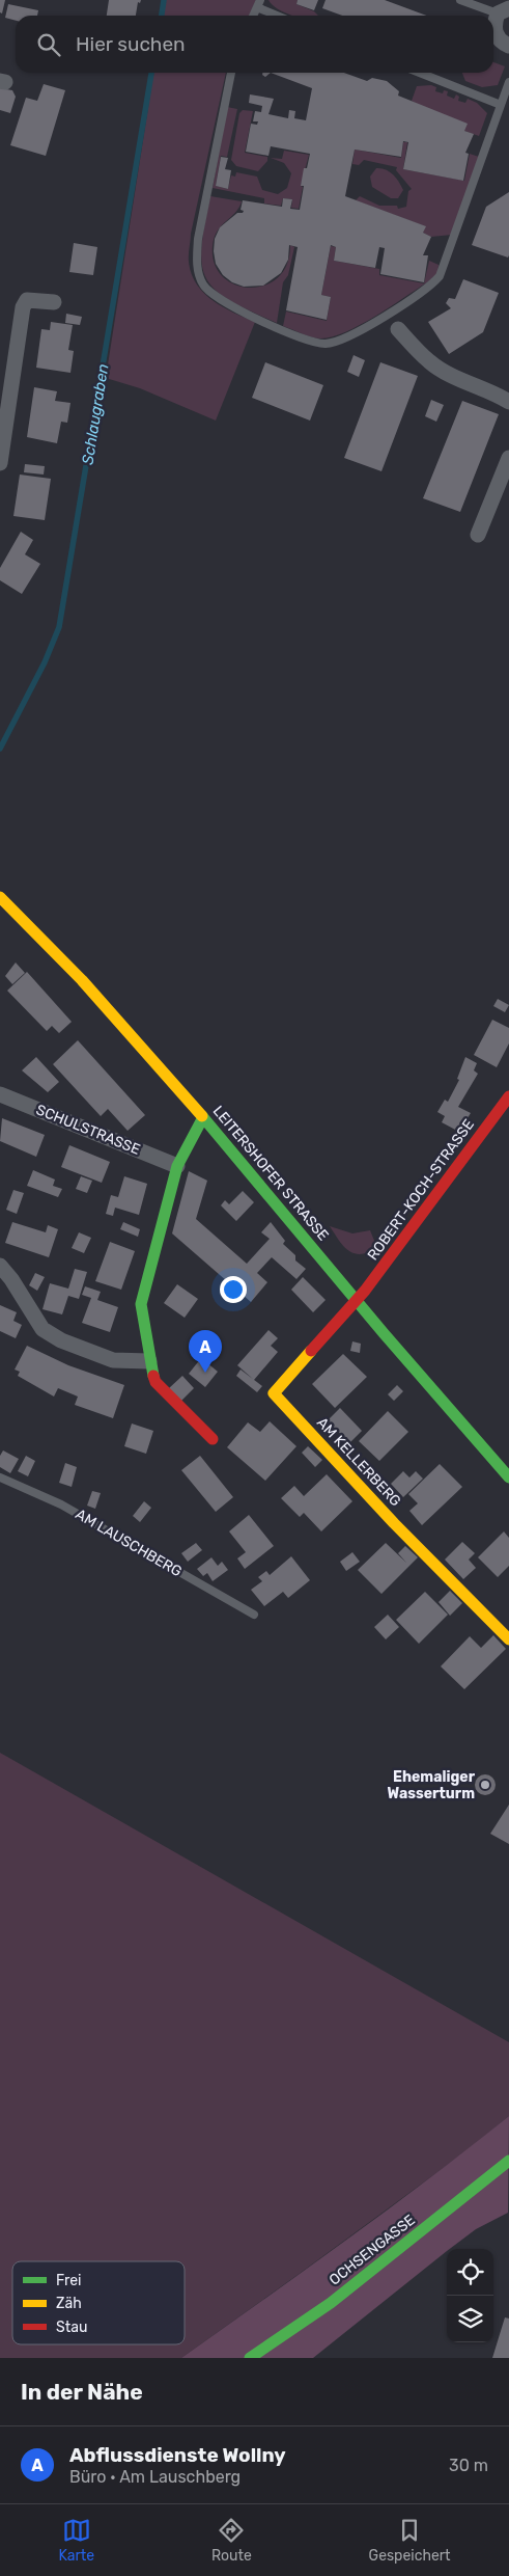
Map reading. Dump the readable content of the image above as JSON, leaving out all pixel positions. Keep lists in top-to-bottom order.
{
  "streets": {
    "street": [
      "SCHULSTRASSE",
      "LEITERSHOFER STRASSE",
      "ROBERT-KOCH-STRASSE",
      "AM KELLERBERG",
      "OCHSENGASSE"
    ],
    "lane": ["AM LAUSCHBERG"]
  },
  "crossings": [
    ["LEITERSHOFER STRASSE", "ROBERT-KOCH-STRASSE"],
    ["LEITERSHOFER STRASSE", "AM KELLERBERG"],
    ["ROBERT-KOCH-STRASSE", "AM KELLERBERG"]
  ],
  "water": ["Schlaugraben"],
  "places": ["Ehemaliger Wasserturm"],
  "legend": ["Frei", "Zäh", "Stau"],
  "page": {
    "search": "Hier suchen",
    "pins": "A",
    "heading": "In der Nähe",
    "list": [
      {
        "mark": "A",
        "name": "Abflussdienste Wollny",
        "note": "Büro · Am Lauschberg",
        "value": "30 m"
      }
    ],
    "nav": ["Karte", "Route", "Gespeichert"]
  }
}
